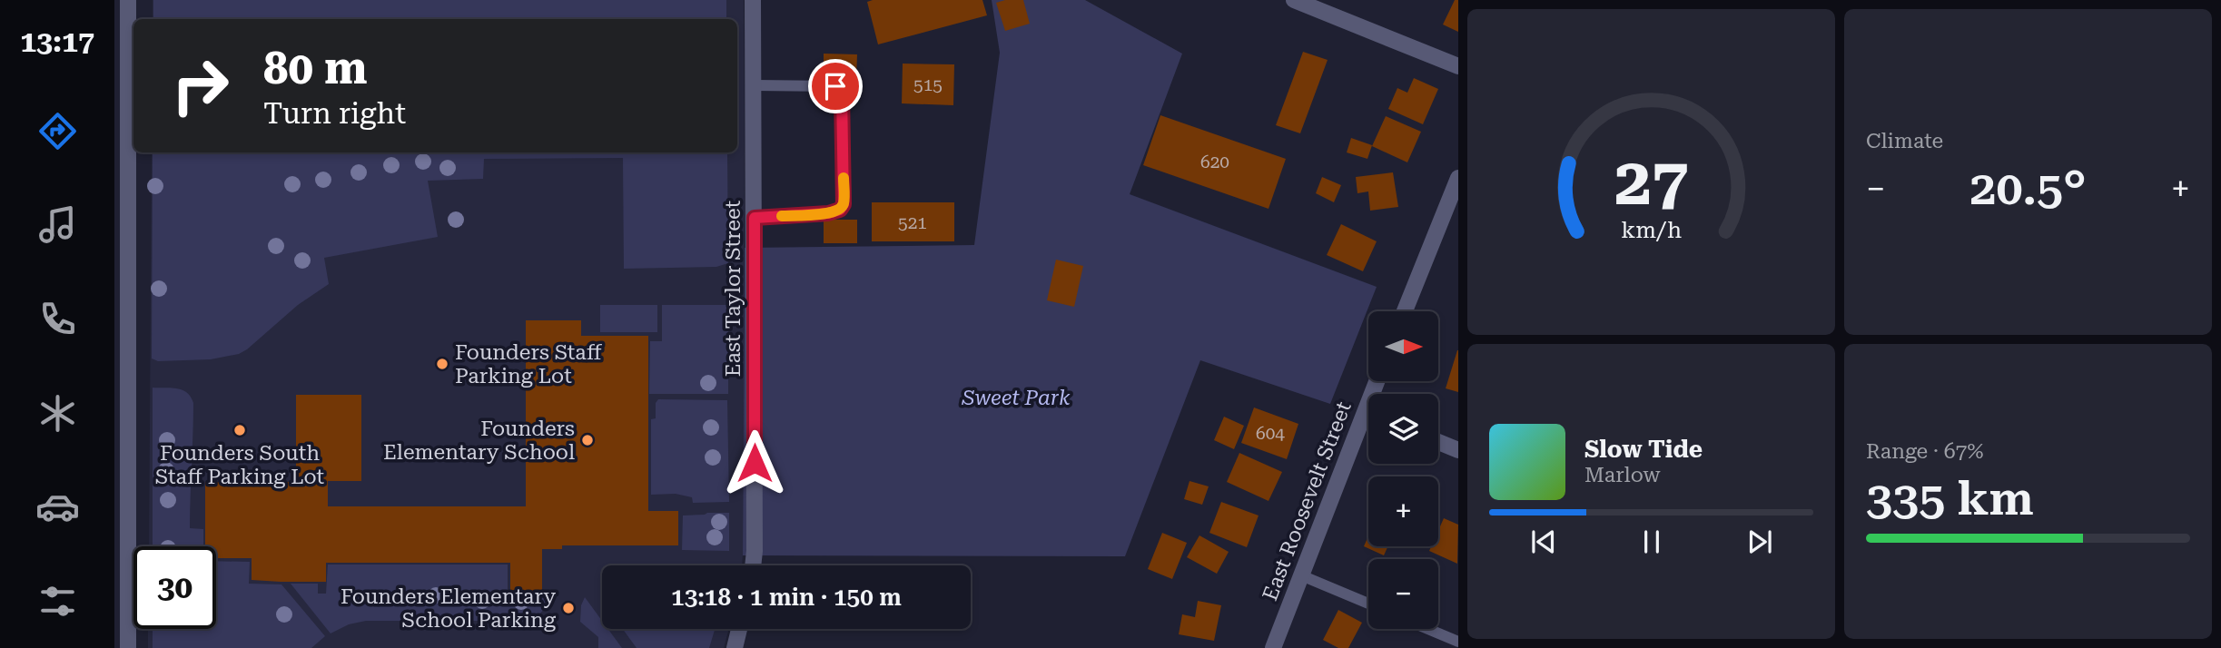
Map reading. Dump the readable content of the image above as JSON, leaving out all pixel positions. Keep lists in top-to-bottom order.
{
  "streets": {
    "street": ["East Taylor Street", "East Roosevelt Street"]
  },
  "parks": ["Sweet Park"],
  "places": [
    "Founders Staff Parking Lot",
    "Founders South Staff Parking Lot",
    "Founders Elementary School",
    "Founders Elementary School Parking"
  ],
  "house_numbers": [
    "515",
    "620",
    "521",
    "604"
  ],
  "north": "right",
  "page": {
    "tabs": "13:17",
    "tile": [
      "Climate",
      ["Range · 67%", "335 km"]
    ],
    "turn": ["80 m", "Turn right"],
    "heat": ["−", "20.5°", "+"],
    "map_buttons": ["+", "−"],
    "song": ["Slow Tide", "Marlow"],
    "limit": "30",
    "trip": "13:18 · 1 min · 150 m",
    "gauge": ["27", "km/h"]
  }
}
